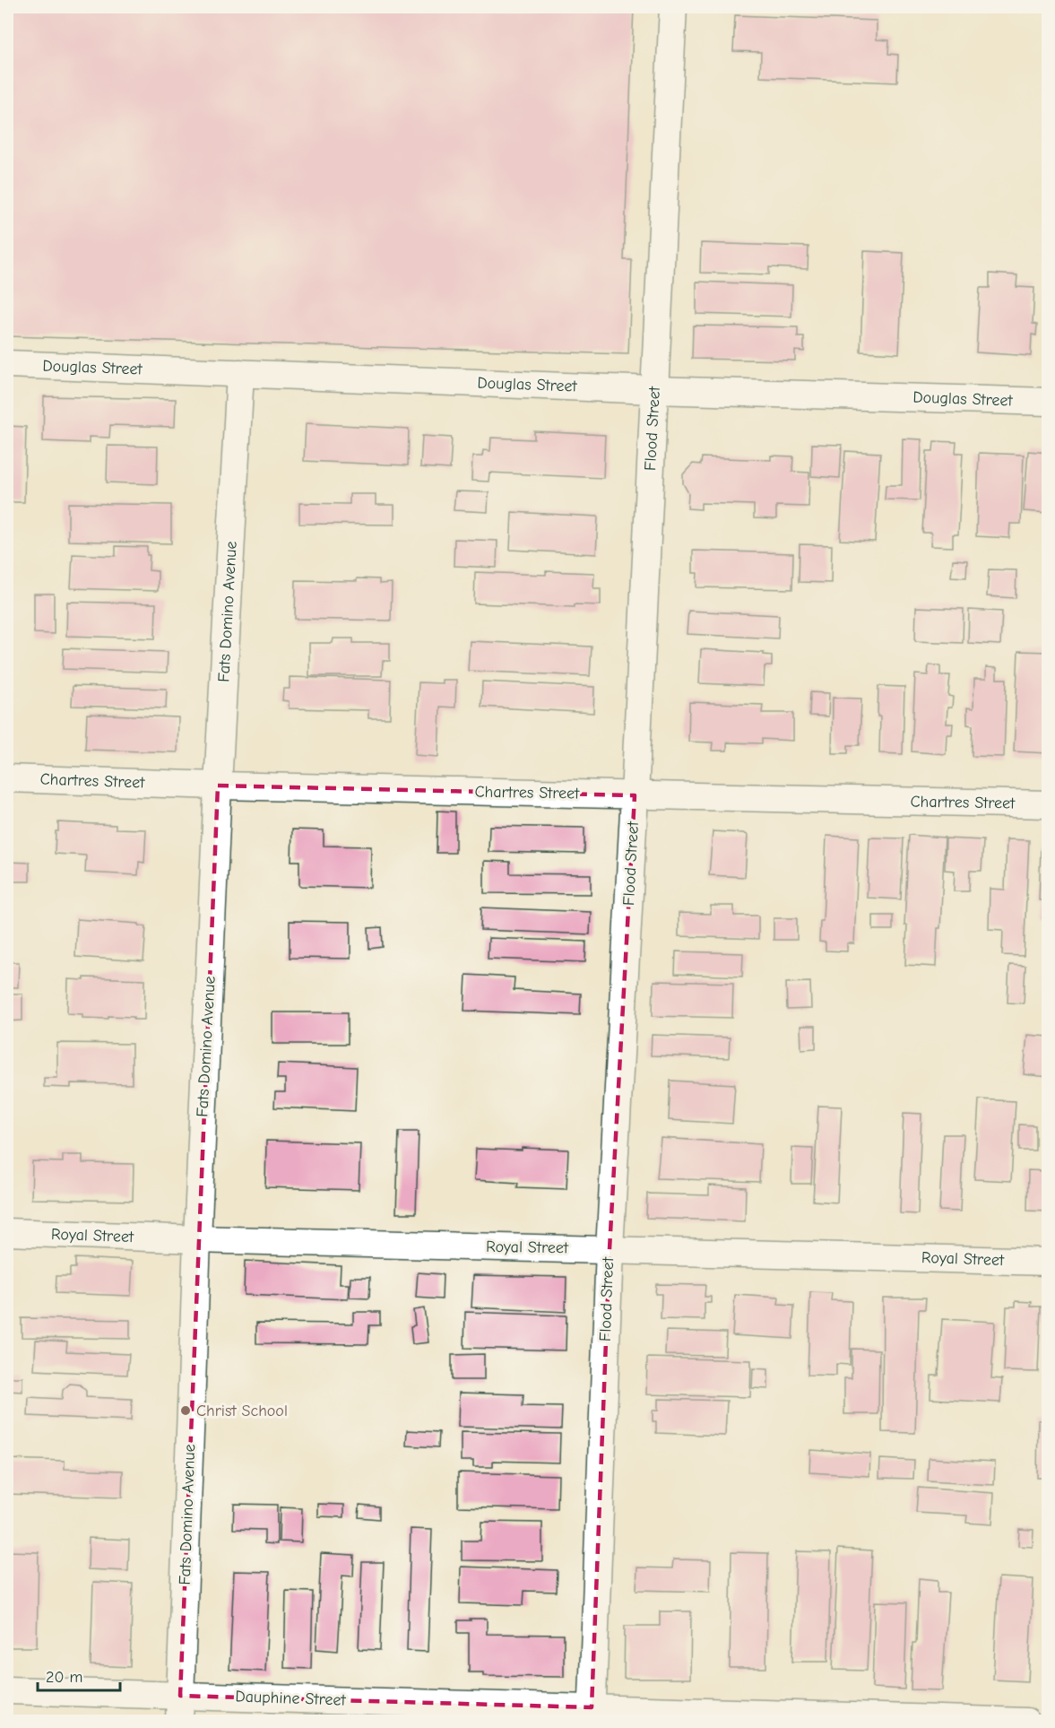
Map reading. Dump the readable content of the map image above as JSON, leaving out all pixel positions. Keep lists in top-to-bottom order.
{
  "streets": {
    "street": [
      "Douglas Street",
      "Flood Street",
      "Fats Domino Avenue",
      "Chartres Street",
      "Royal Street",
      "Dauphine Street"
    ]
  },
  "crossings": [
    ["Douglas Street", "Flood Street"],
    ["Douglas Street", "Fats Domino Avenue"],
    ["Flood Street", "Chartres Street"],
    ["Flood Street", "Royal Street"],
    ["Flood Street", "Dauphine Street"],
    ["Fats Domino Avenue", "Chartres Street"],
    ["Fats Domino Avenue", "Royal Street"],
    ["Fats Domino Avenue", "Dauphine Street"]
  ],
  "places": ["Christ School"],
  "scale_bar": "20 m"
}
